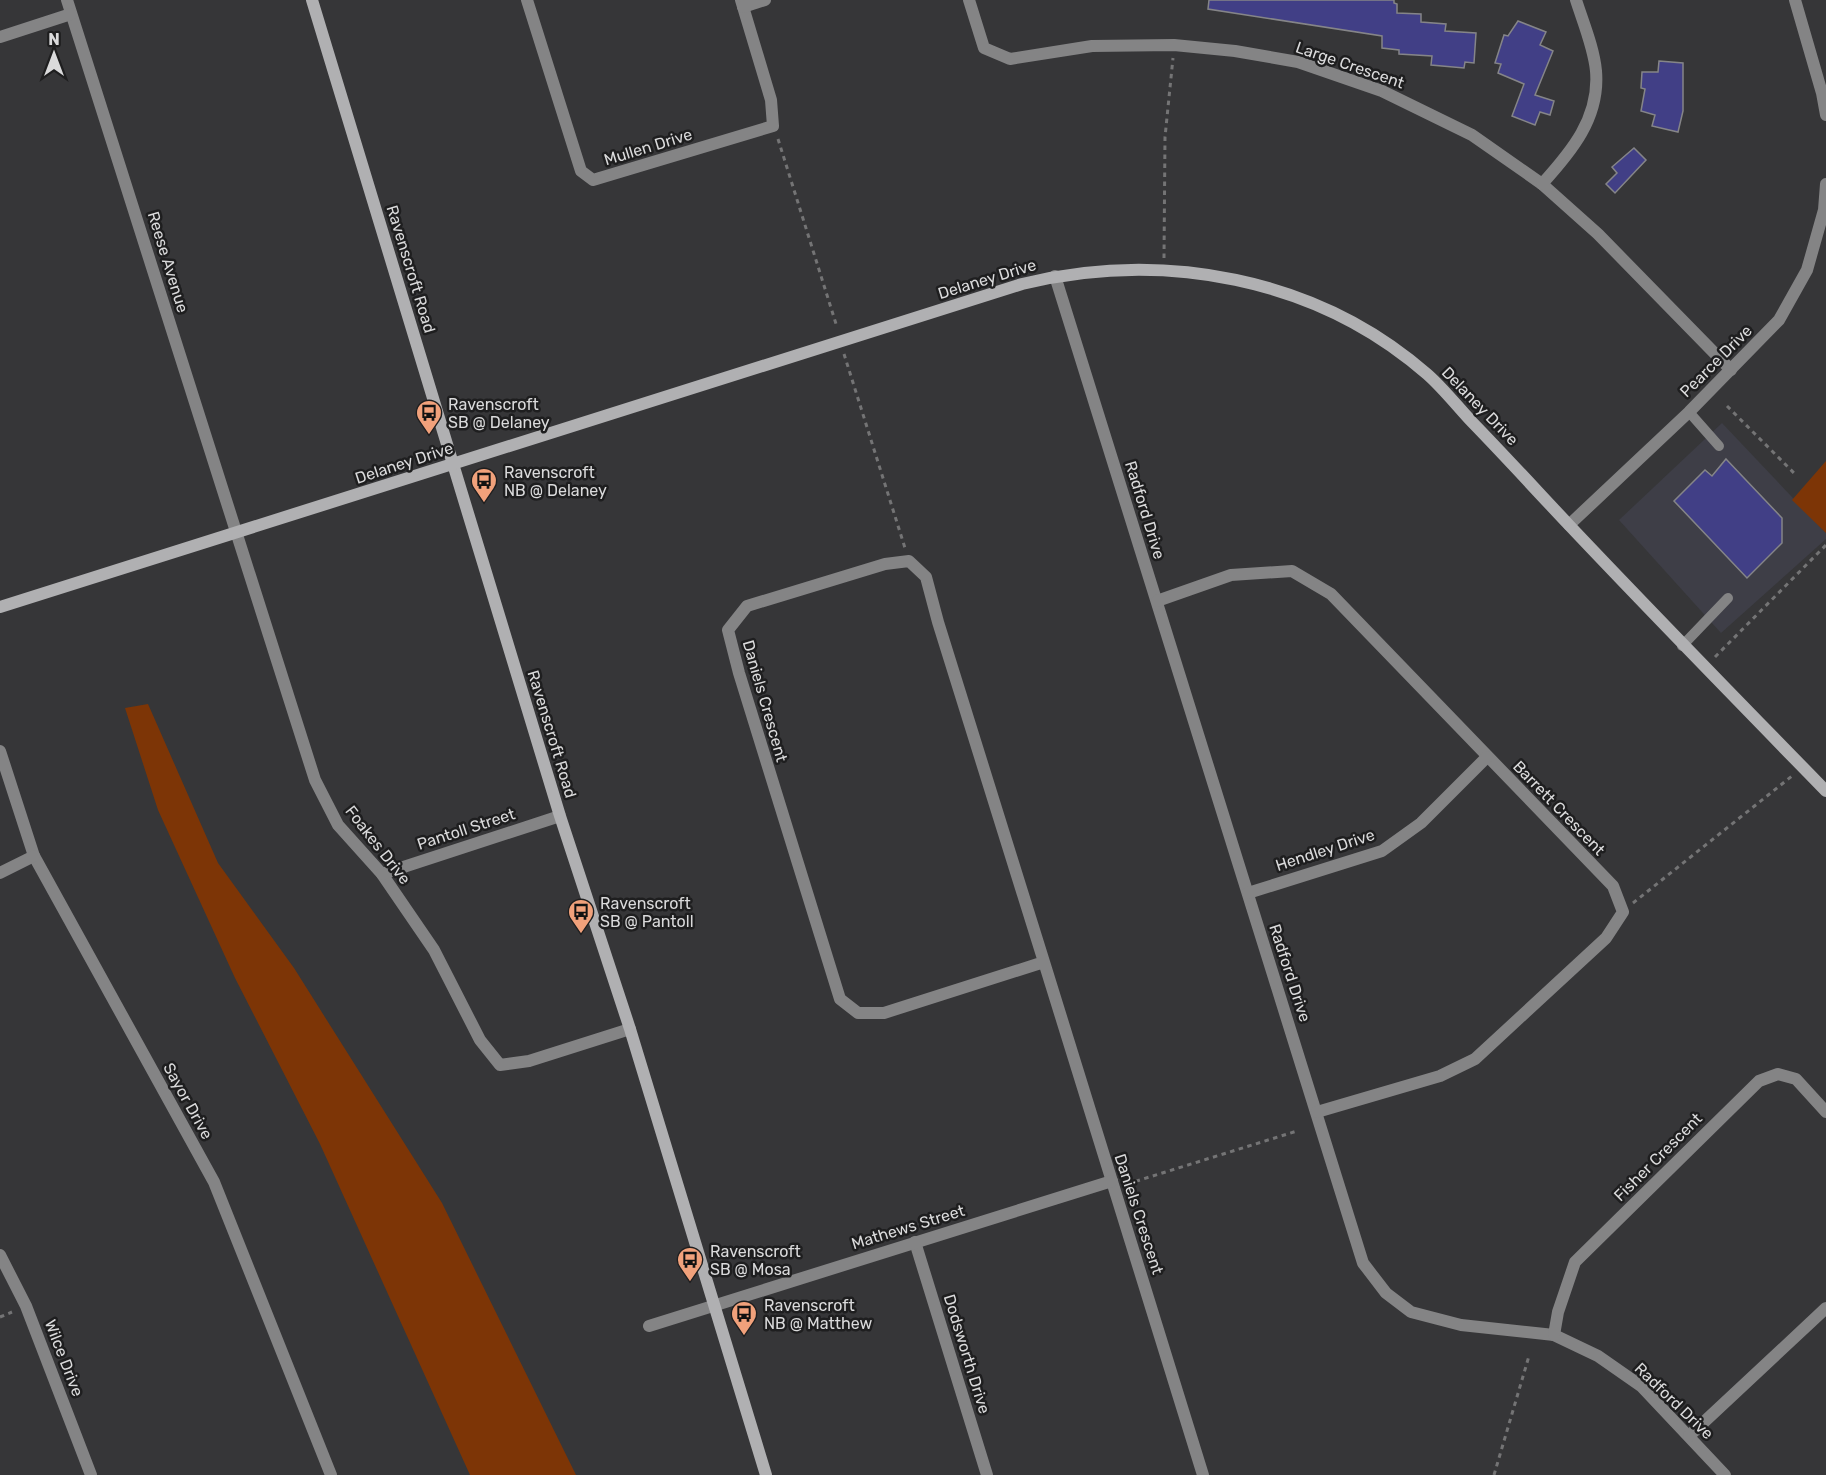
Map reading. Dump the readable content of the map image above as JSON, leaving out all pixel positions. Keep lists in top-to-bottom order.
{
  "streets": {
    "street": [
      "Large Crescent",
      "Mullen Drive",
      "Reese Avenue",
      "Ravenscroft Road",
      "Delaney Drive",
      "Pearce Drive",
      "Radford Drive",
      "Daniels Crescent",
      "Barrett Crescent",
      "Pantoll Street",
      "Foakes Drive",
      "Hendley Drive",
      "Sayor Drive",
      "Fisher Crescent",
      "Mathews Street",
      "Dodsworth Drive",
      "Wilce Drive"
    ]
  },
  "crossings": [
    ["Large Crescent", "Pearce Drive"],
    ["Reese Avenue", "Delaney Drive"],
    ["Reese Avenue", "Foakes Drive"],
    ["Ravenscroft Road", "Delaney Drive"],
    ["Ravenscroft Road", "Pantoll Street"],
    ["Ravenscroft Road", "Foakes Drive"],
    ["Ravenscroft Road", "Mathews Street"],
    ["Delaney Drive", "Pearce Drive"],
    ["Delaney Drive", "Radford Drive"],
    ["Delaney Drive", "Foakes Drive"],
    ["Radford Drive", "Barrett Crescent"],
    ["Radford Drive", "Hendley Drive"],
    ["Radford Drive", "Fisher Crescent"],
    ["Daniels Crescent", "Mathews Street"],
    ["Barrett Crescent", "Hendley Drive"],
    ["Pantoll Street", "Foakes Drive"],
    ["Mathews Street", "Dodsworth Drive"]
  ],
  "places": {
    "bus stop": [
      "Ravenscroft SB @ Delaney",
      "Ravenscroft NB @ Delaney",
      "Ravenscroft SB @ Pantoll",
      "Ravenscroft SB @ Mosa",
      "Ravenscroft NB @ Matthew"
    ]
  },
  "north": "top"
}
